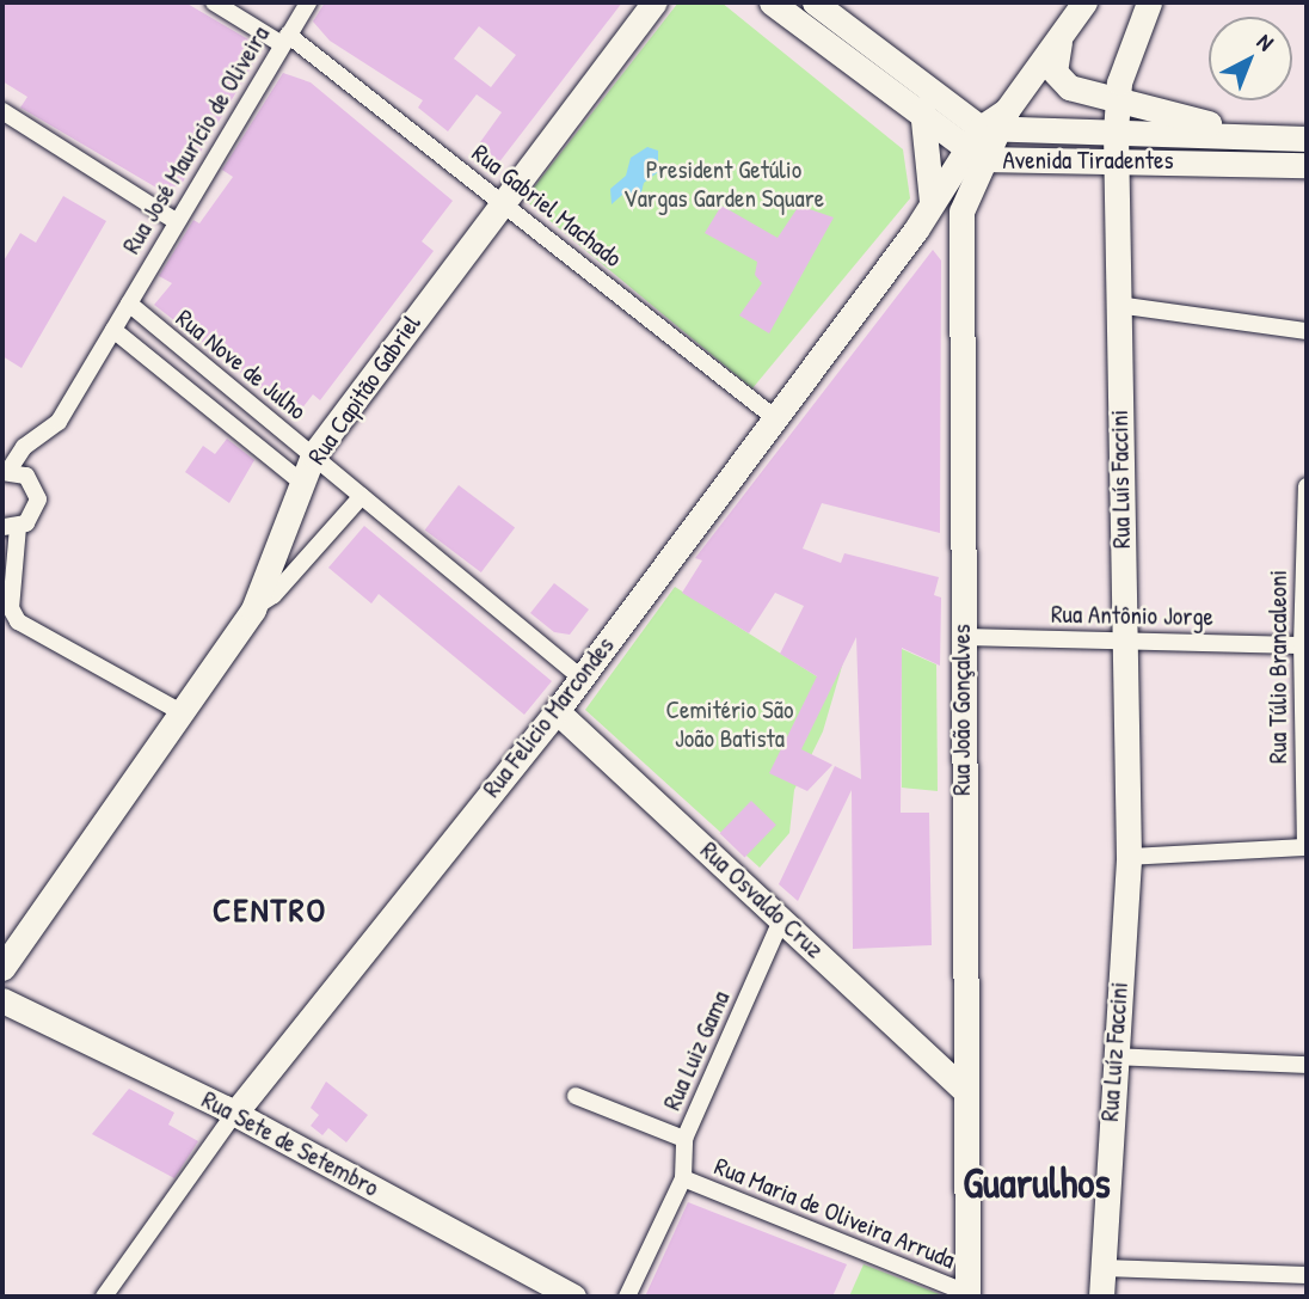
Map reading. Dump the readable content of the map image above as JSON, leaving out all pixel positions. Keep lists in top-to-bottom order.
{
  "streets": {
    "main road": [
      "Avenida Tiradentes",
      "Rua Capitão Gabriel",
      "Rua Luís Faccini",
      "Rua João Gonçalves",
      "Rua Felicio Marcondes",
      "Rua Osvaldo Cruz",
      "Rua Luíz Faccini",
      "Rua Sete de Setembro"
    ],
    "street": [
      "Rua José Maurício de Oliveira",
      "Rua Gabriel Machado",
      "Rua Nove de Julho",
      "Rua Antônio Jorge",
      "Rua Túlio Brancaleoni",
      "Rua Luiz Gama",
      "Rua Maria de Oliveira Arruda"
    ]
  },
  "crossings": [
    ["Rua José Maurício de Oliveira", "Rua Gabriel Machado"],
    ["Rua José Maurício de Oliveira", "Rua Nove de Julho"],
    ["Avenida Tiradentes", "Rua Luís Faccini"],
    ["Avenida Tiradentes", "Rua João Gonçalves"],
    ["Avenida Tiradentes", "Rua Felicio Marcondes"],
    ["Rua Gabriel Machado", "Rua Capitão Gabriel"],
    ["Rua Gabriel Machado", "Rua Felicio Marcondes"],
    ["Rua Nove de Julho", "Rua Capitão Gabriel"],
    ["Rua Nove de Julho", "Rua Felicio Marcondes"],
    ["Rua Luís Faccini", "Rua Antônio Jorge"],
    ["Rua Luís Faccini", "Rua Luíz Faccini"],
    ["Rua Antônio Jorge", "Rua Túlio Brancaleoni"],
    ["Rua Antônio Jorge", "Rua João Gonçalves"],
    ["Rua João Gonçalves", "Rua Felicio Marcondes"],
    ["Rua João Gonçalves", "Rua Osvaldo Cruz"],
    ["Rua João Gonçalves", "Rua Maria de Oliveira Arruda"],
    ["Rua Felicio Marcondes", "Rua Osvaldo Cruz"],
    ["Rua Felicio Marcondes", "Rua Sete de Setembro"],
    ["Rua Osvaldo Cruz", "Rua Luiz Gama"],
    ["Rua Luiz Gama", "Rua Maria de Oliveira Arruda"]
  ],
  "districts": ["CENTRO", "Guarulhos"],
  "parks": ["President Getúlio Vargas Garden Square", "Cemitério São João Batista"],
  "north": "top right"
}
